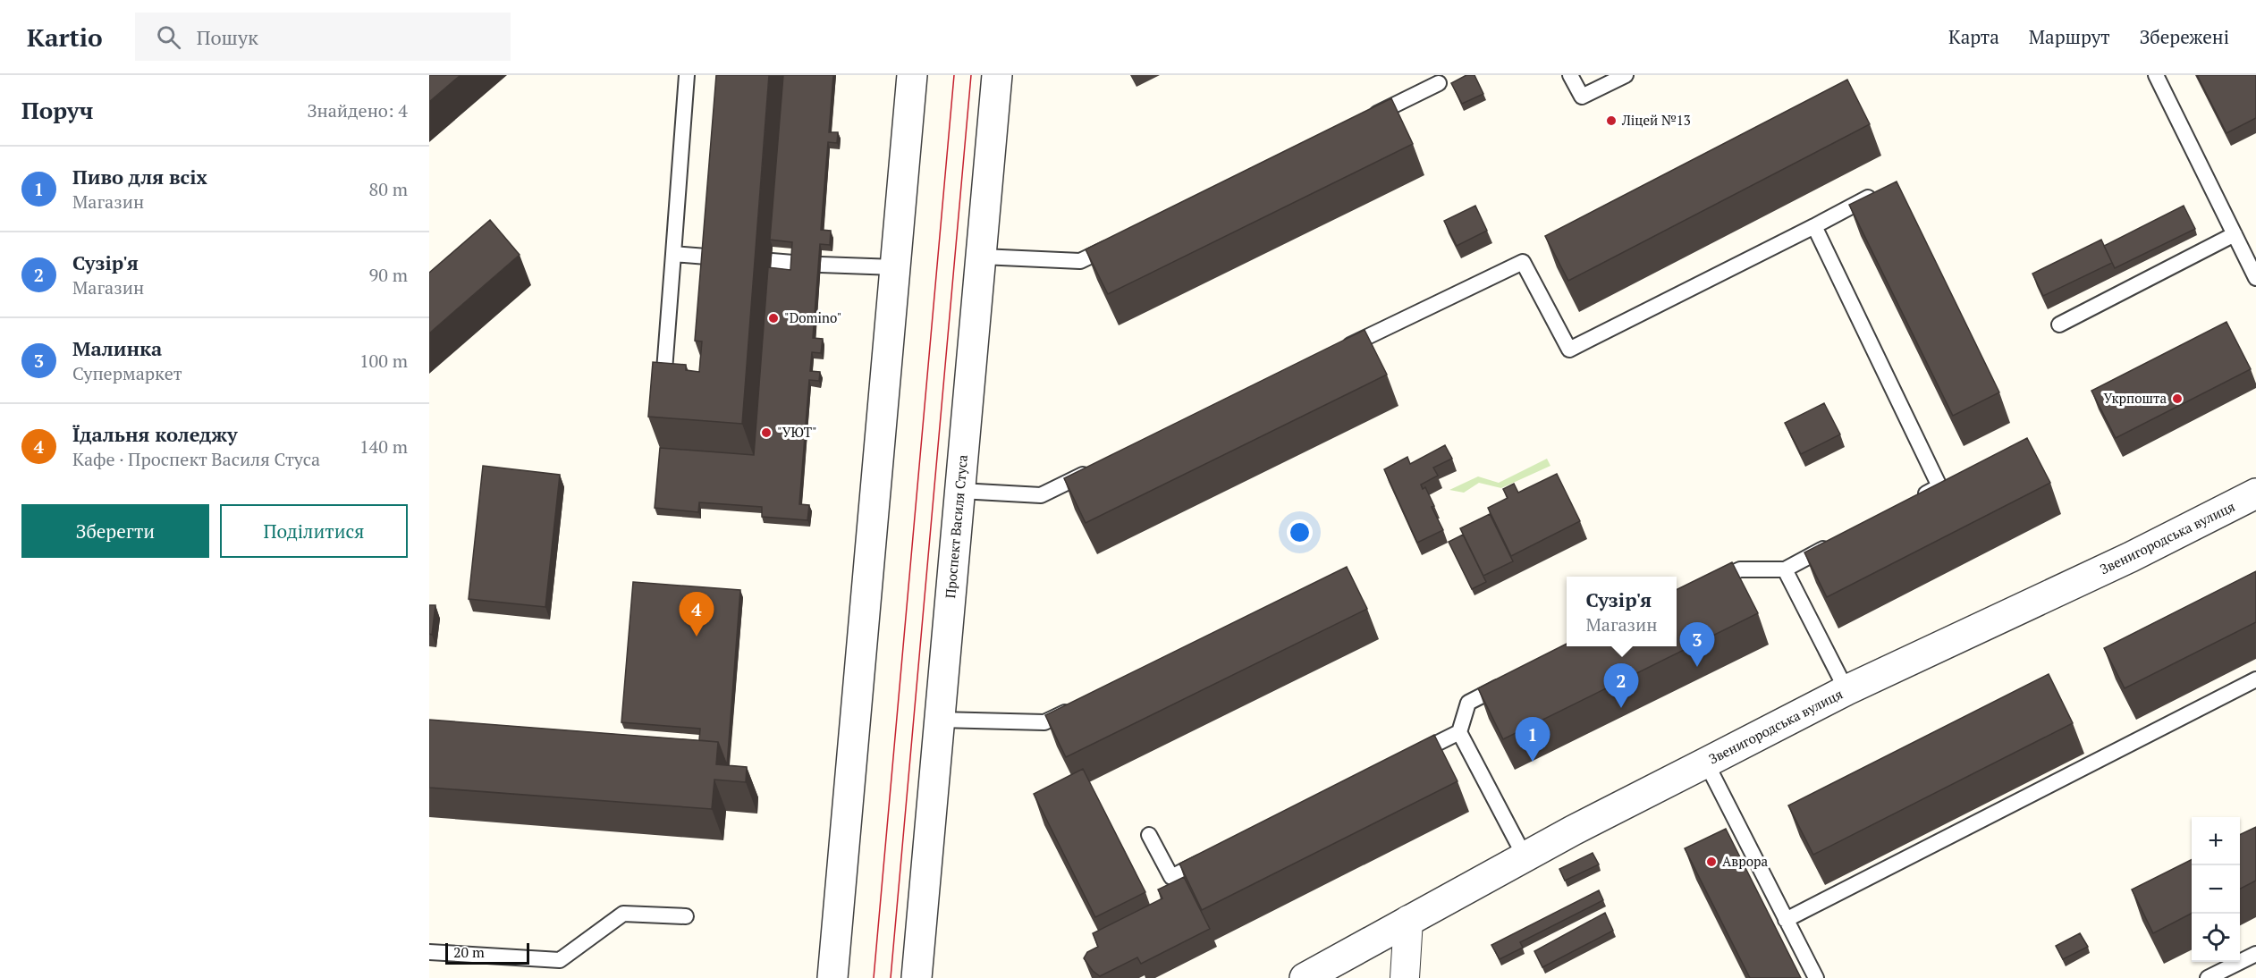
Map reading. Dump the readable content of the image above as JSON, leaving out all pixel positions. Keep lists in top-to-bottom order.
{
  "streets": {
    "street": ["Проспект Василя Стуса", "Звенигородська вулиця"]
  },
  "places": [
    "Ліцей №13",
    "\"Domino\"",
    "Укрпошта",
    "\"УЮТ\"",
    "Аврора"
  ],
  "scale_bar": "20 m",
  "page": {
    "header": "Kartio",
    "search": "Пошук",
    "nav": ["Карта", "Маршрут", "Збережені"],
    "heading": ["Поруч", "Знайдено: 4"],
    "list": [
      {
        "mark": "1",
        "name": "Пиво для всіх",
        "note": "Магазин",
        "value": "80 m"
      },
      {
        "mark": "2",
        "name": "Сузір'я",
        "note": "Магазин",
        "value": "90 m"
      },
      {
        "mark": "3",
        "name": "Малинка",
        "note": "Супермаркет",
        "value": "100 m"
      },
      {
        "mark": "4",
        "name": "Їдальня коледжу",
        "note": "Кафе · Проспект Василя Стуса",
        "value": "140 m"
      }
    ],
    "buttons": ["Зберегти", "Поділитися"],
    "popup": ["Сузір'я", "Магазин"],
    "pins": [
      "4",
      "3",
      "2",
      "1"
    ],
    "map_buttons": ["+", "−"],
    "scale": "20 m"
  }
}
